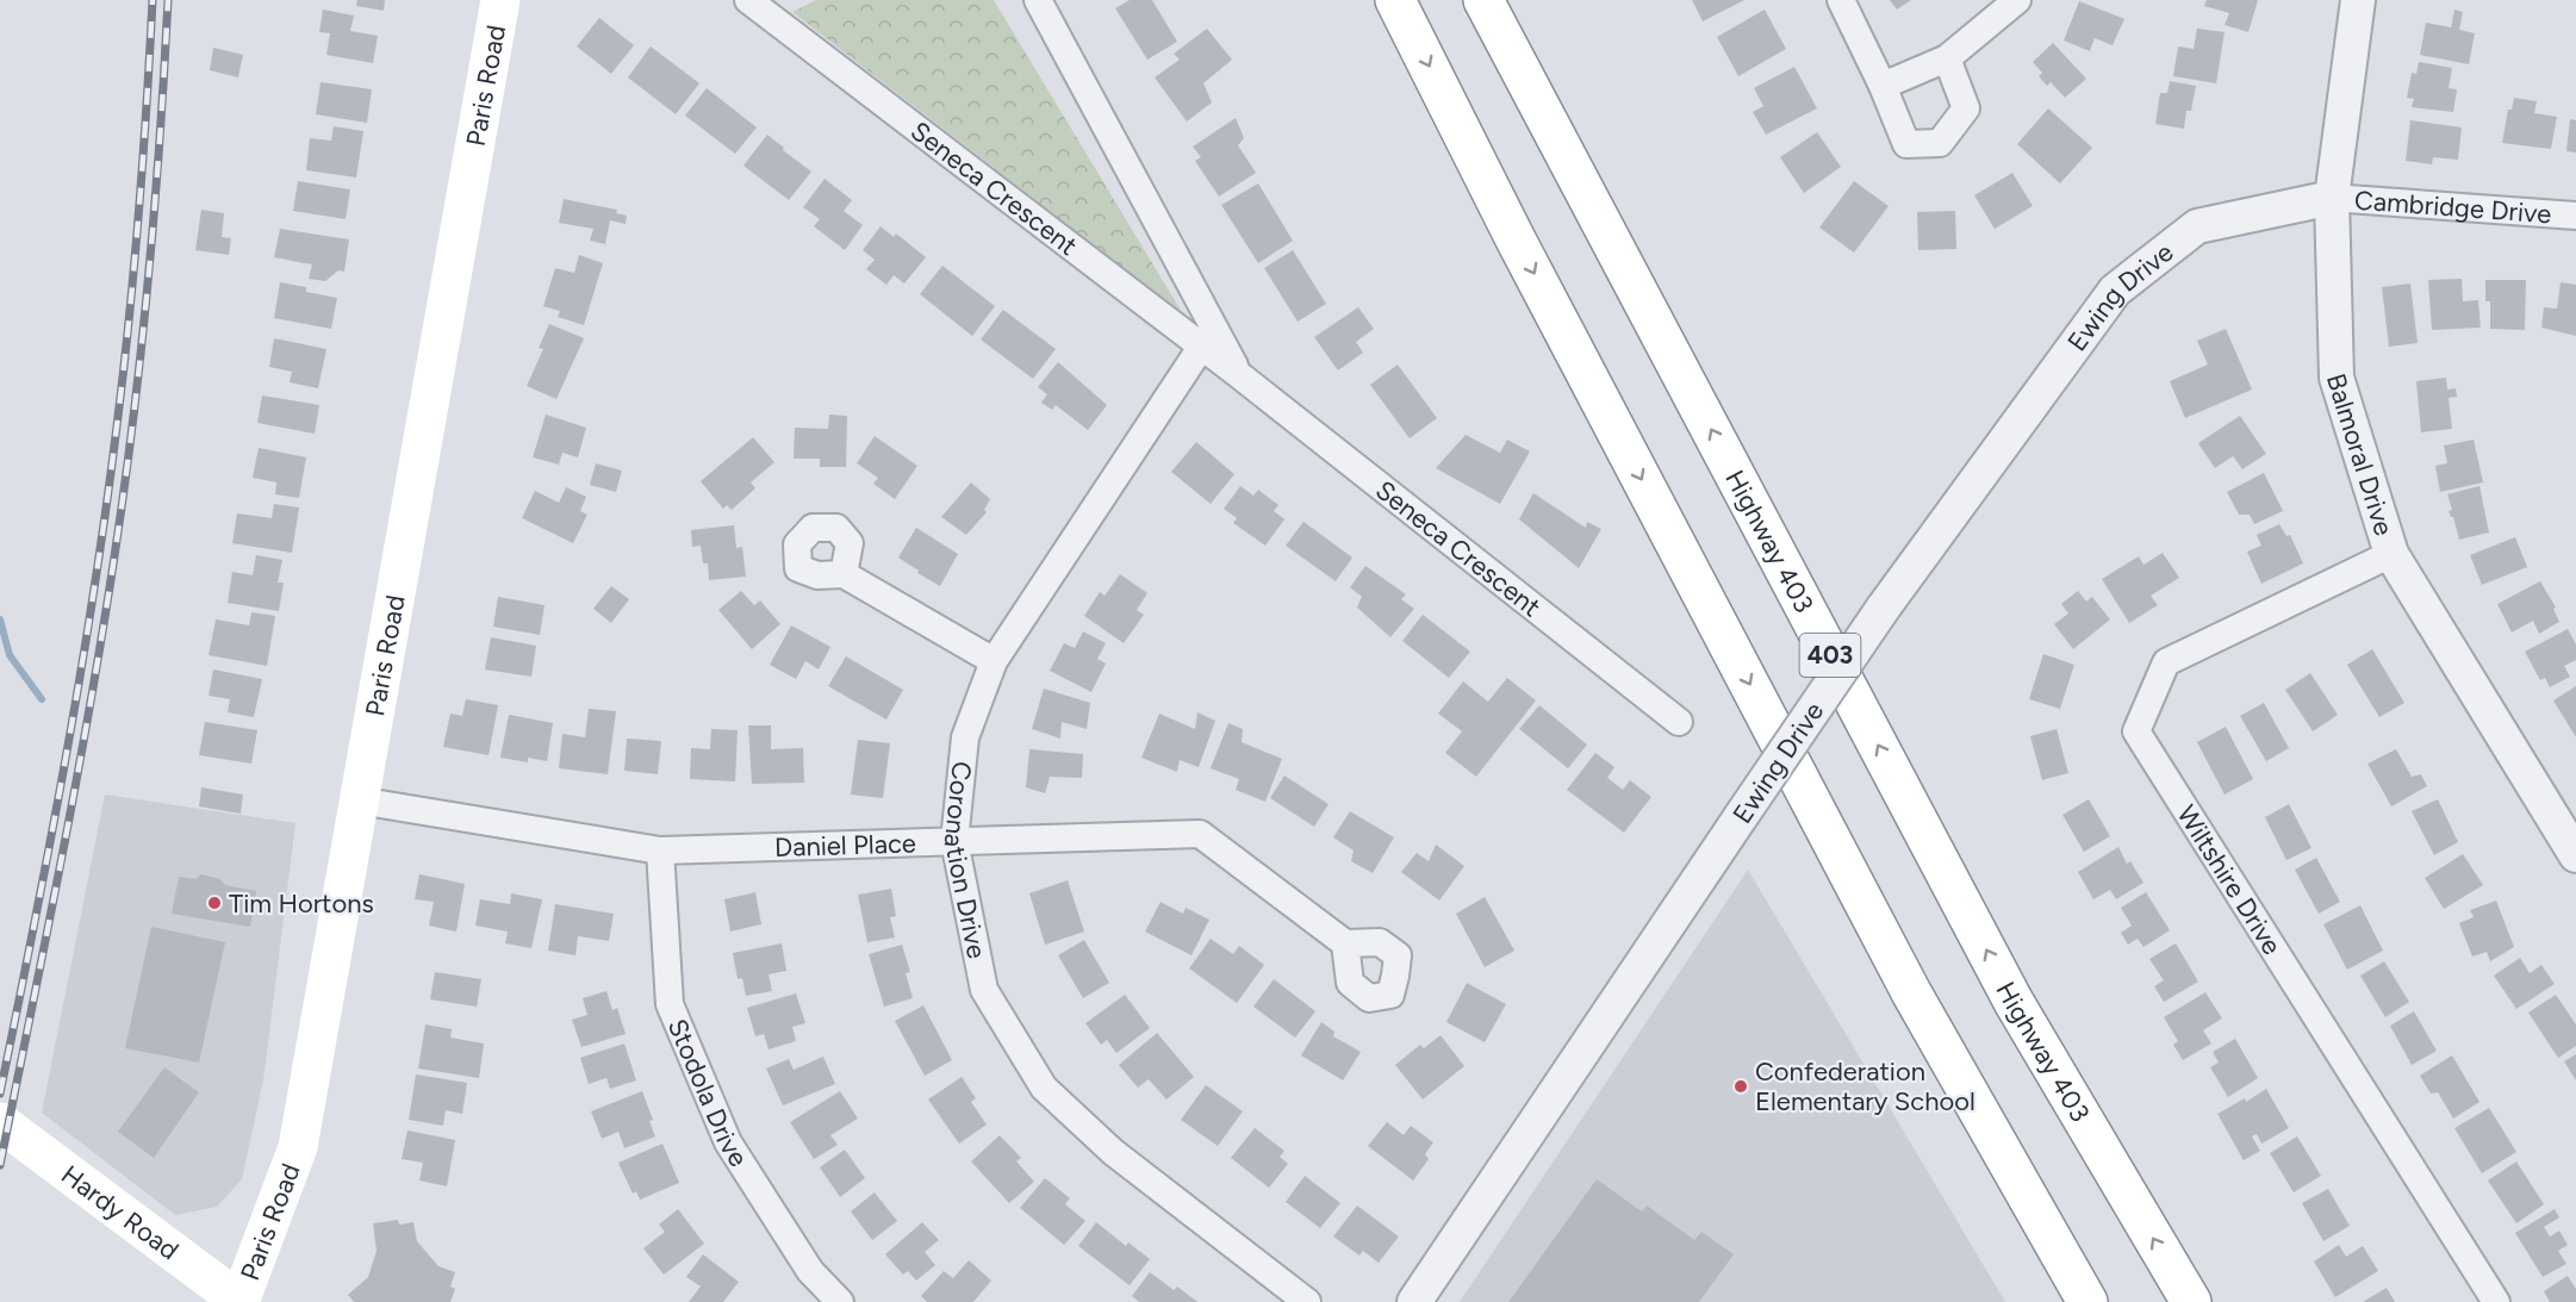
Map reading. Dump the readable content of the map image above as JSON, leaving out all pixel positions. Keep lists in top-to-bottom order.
{
  "streets": {
    "main road": [
      "Paris Road",
      "Highway 403",
      "403",
      "Hardy Road"
    ],
    "street": [
      "Seneca Crescent",
      "Cambridge Drive",
      "Ewing Drive",
      "Balmoral Drive",
      "Daniel Place",
      "Coronation Drive",
      "Wiltshire Drive",
      "Stodola Drive"
    ]
  },
  "crossings": [
    ["Paris Road", "Daniel Place"],
    ["Paris Road", "Hardy Road"],
    ["Seneca Crescent", "Coronation Drive"],
    ["Cambridge Drive", "Ewing Drive"],
    ["Cambridge Drive", "Balmoral Drive"],
    ["Ewing Drive", "Balmoral Drive"],
    ["Balmoral Drive", "Wiltshire Drive"],
    ["Daniel Place", "Coronation Drive"],
    ["Daniel Place", "Stodola Drive"]
  ],
  "places": ["Tim Hortons", "Confederation Elementary School"]
}
